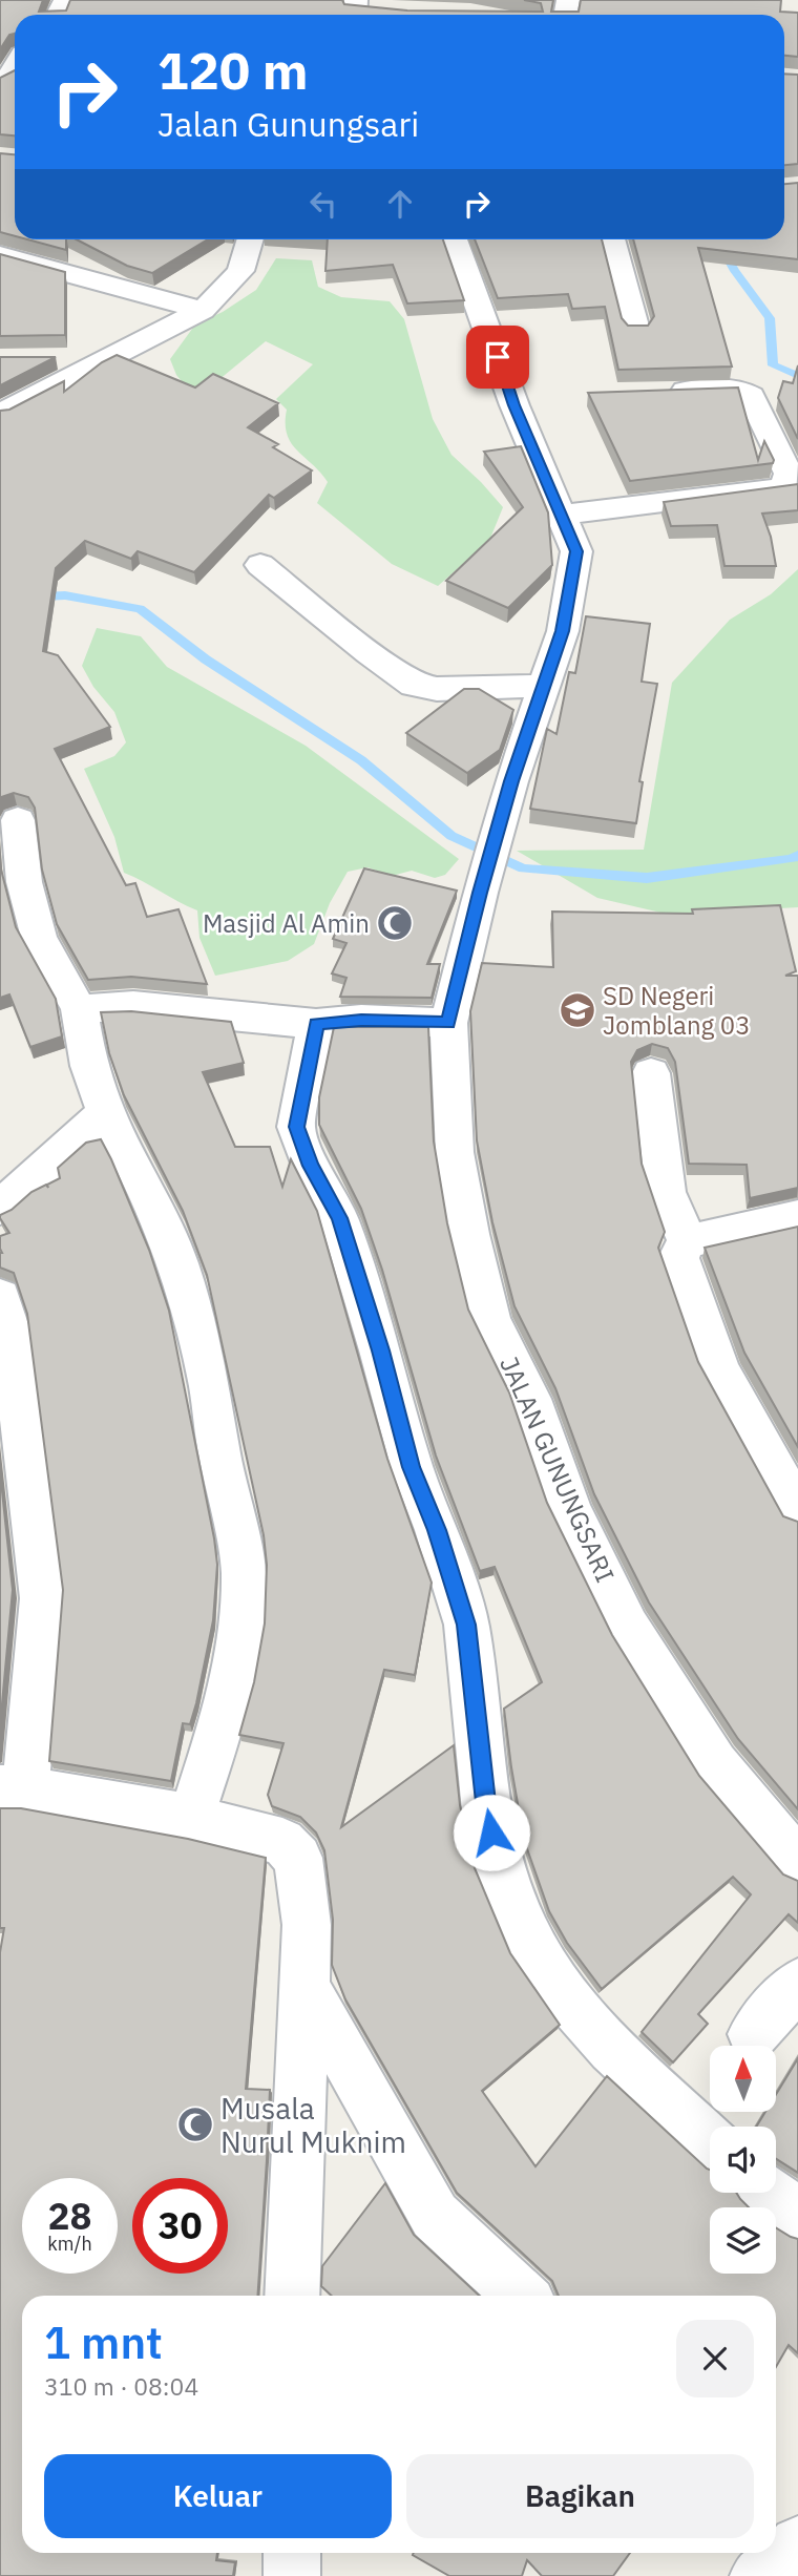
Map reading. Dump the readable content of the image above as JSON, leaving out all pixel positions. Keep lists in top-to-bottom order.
{
  "streets": {
    "street": ["JALAN GUNUNGSARI"]
  },
  "places": {
    "mosque": ["Masjid Al Amin", "Musala Nurul Muknim"],
    "school or university": ["SD Negeri Jomblang 03"]
  },
  "north": "top",
  "page": {
    "turn": ["120 m", "Jalan Gunungsari"],
    "speed": "28 km/h",
    "limit": "30",
    "heading": ["1 mnt", "310 m · 08:04"],
    "buttons": ["Keluar", "Bagikan"]
  }
}
